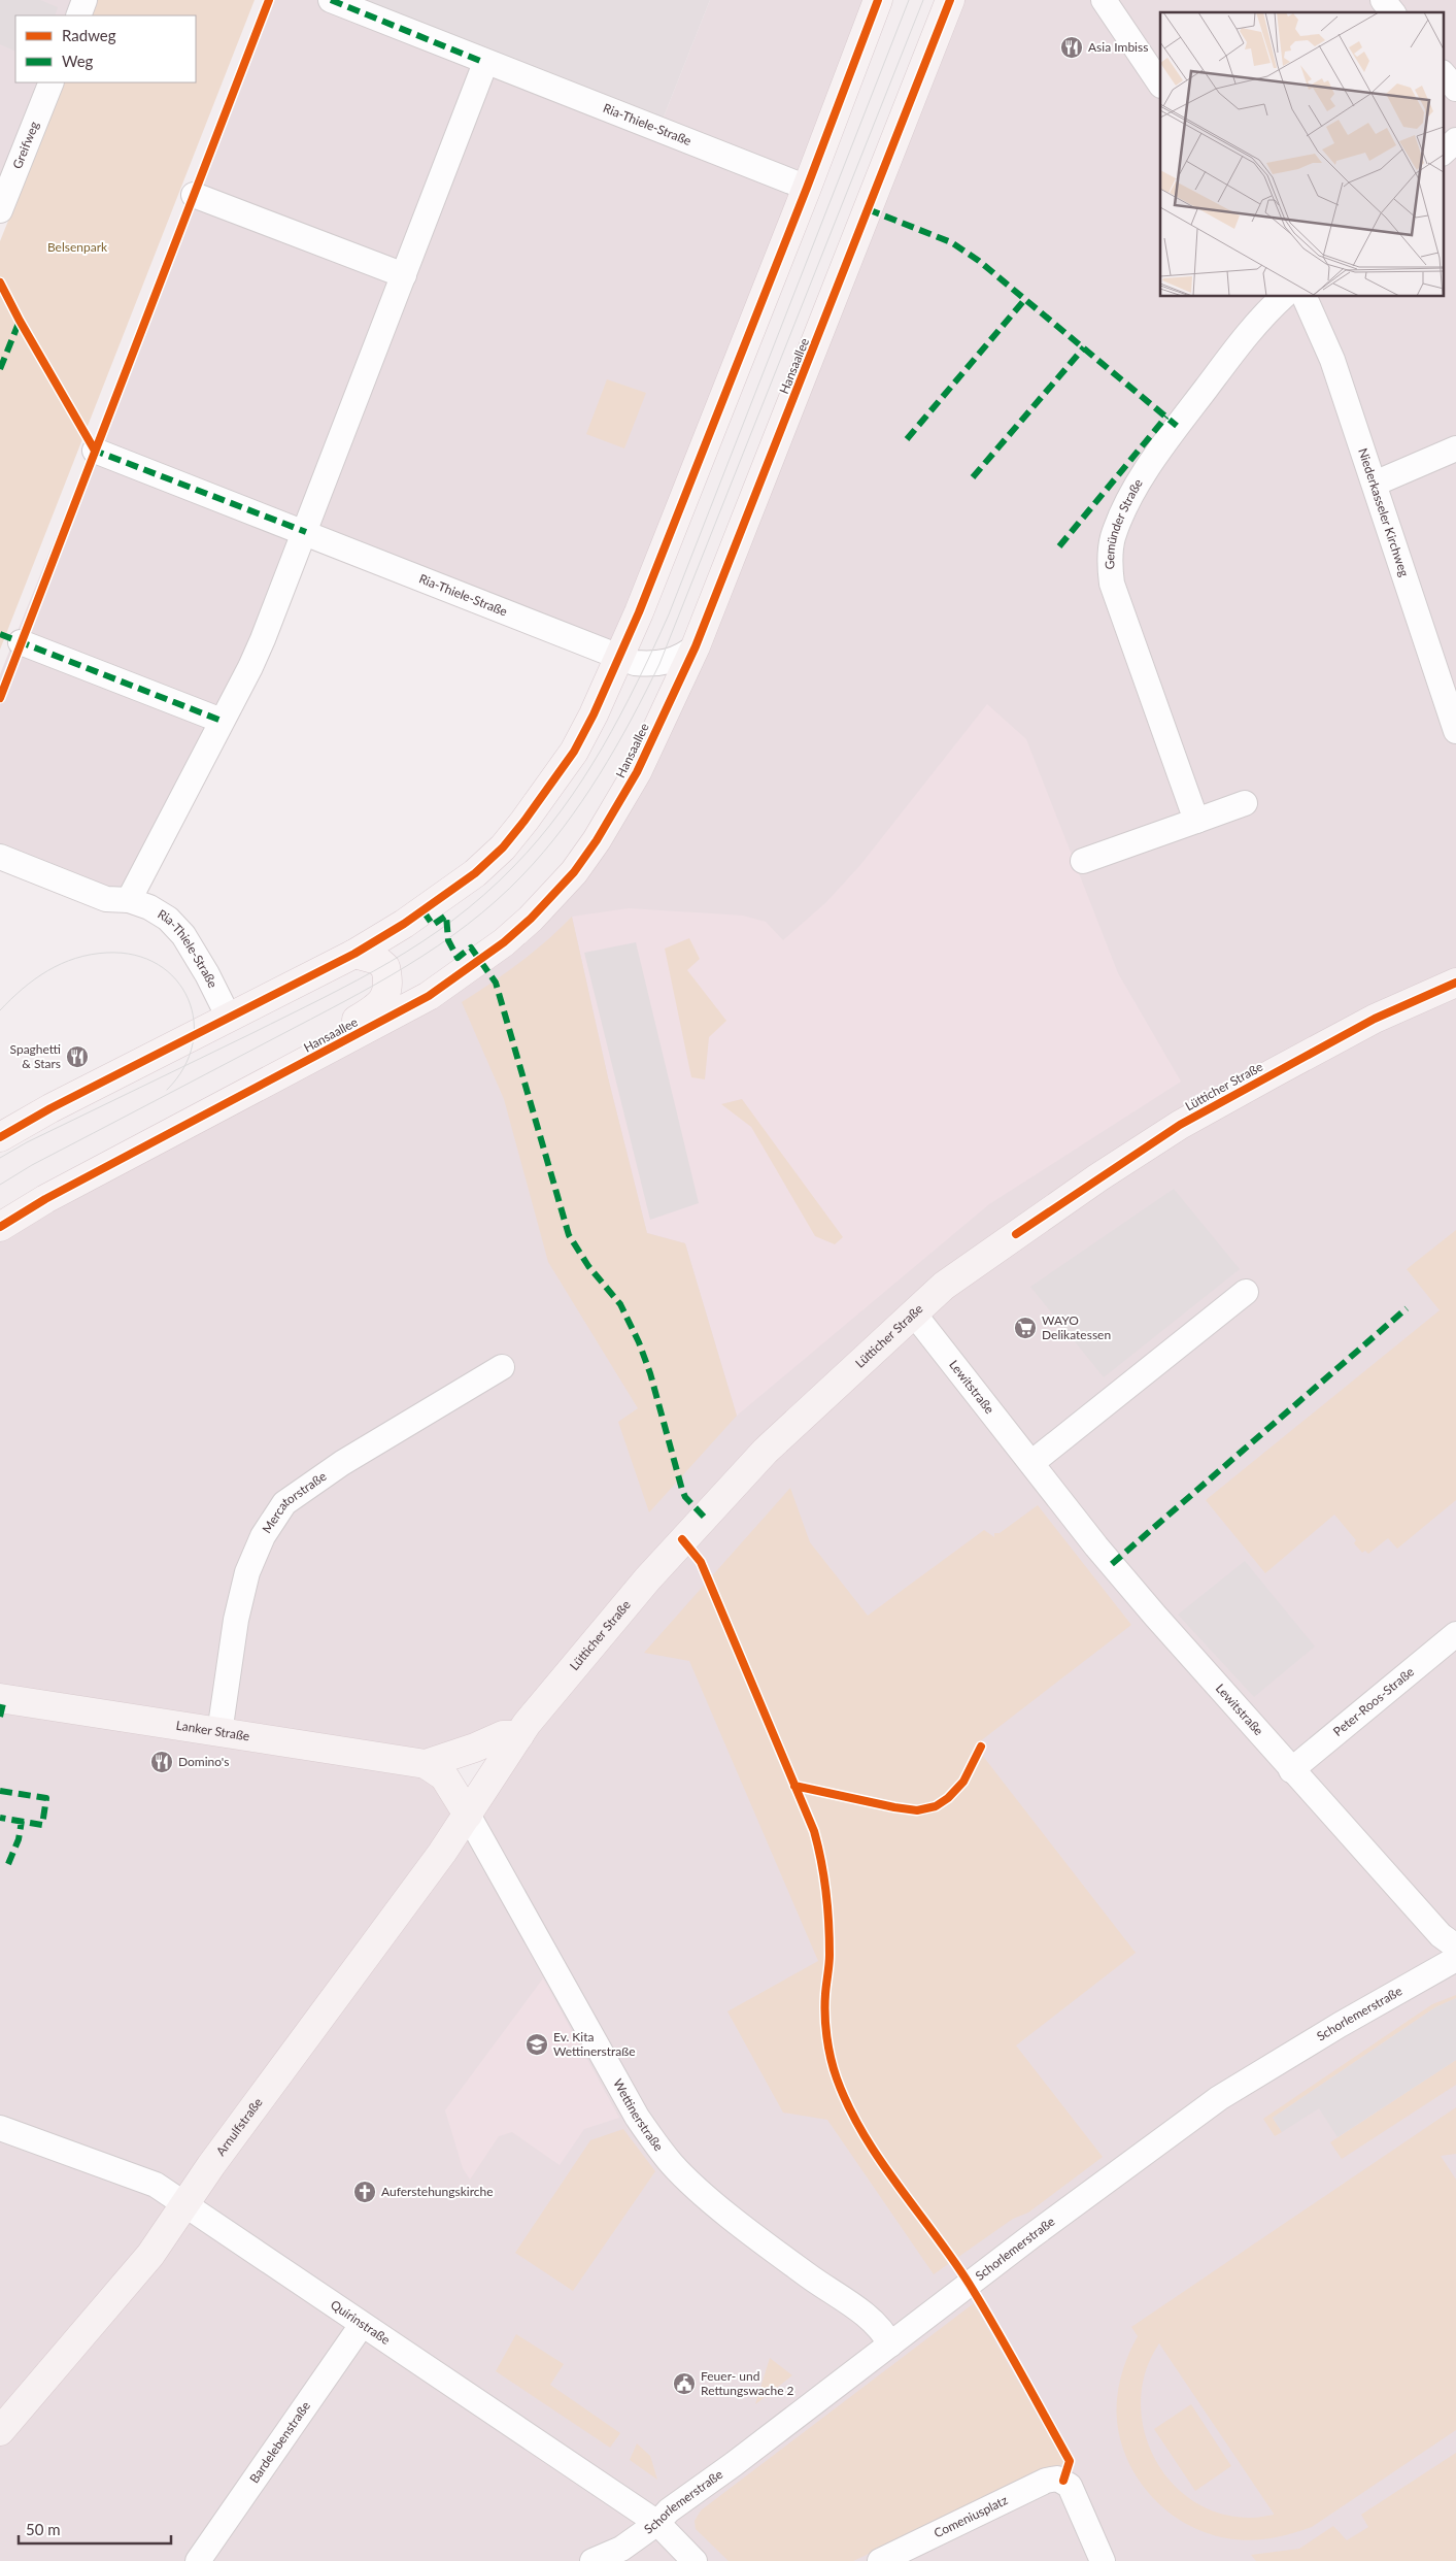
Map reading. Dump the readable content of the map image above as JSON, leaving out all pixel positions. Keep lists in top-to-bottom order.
{
  "streets": {
    "street": [
      "Ria-Thiele-Straße",
      "Greifweg",
      "Hansaallee",
      "Niederkasseler Kirchweg",
      "Gemünder Straße",
      "Lütticher Straße",
      "Lewitstraße",
      "Mercatorstraße",
      "Peter-Roos-Straße",
      "Lanker Straße",
      "Schorlemerstraße",
      "Wettinerstraße",
      "Arnulfstraße",
      "Quirinstraße",
      "Bardelebenstraße",
      "Comeniusplatz"
    ]
  },
  "crossings": [
    ["Lütticher Straße", "Lewitstraße"],
    ["Lütticher Straße", "Lanker Straße"],
    ["Lütticher Straße", "Wettinerstraße"],
    ["Lütticher Straße", "Arnulfstraße"],
    ["Lewitstraße", "Peter-Roos-Straße"],
    ["Mercatorstraße", "Lanker Straße"],
    ["Lanker Straße", "Wettinerstraße"],
    ["Lanker Straße", "Arnulfstraße"],
    ["Schorlemerstraße", "Wettinerstraße"],
    ["Schorlemerstraße", "Quirinstraße"],
    ["Wettinerstraße", "Arnulfstraße"],
    ["Arnulfstraße", "Quirinstraße"],
    ["Quirinstraße", "Bardelebenstraße"]
  ],
  "parks": ["Belsenpark"],
  "places": {
    "restaurant": ["Asia Imbiss", "Spaghetti & Stars", "Domino's"],
    "supermarket": ["WAYO Delikatessen"],
    "school or university": ["Ev. Kita Wettinerstraße"],
    "church": ["Auferstehungskirche"],
    "public building": ["Feuer- und Rettungswache 2"]
  },
  "legend": ["Radweg", "Weg"],
  "scale_bar": "50 m"
}
